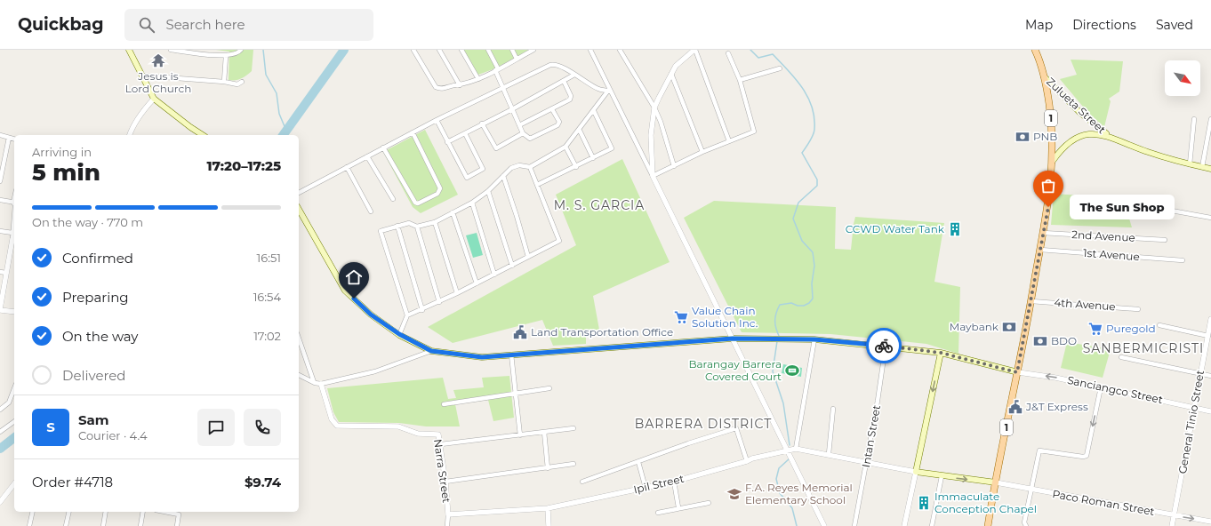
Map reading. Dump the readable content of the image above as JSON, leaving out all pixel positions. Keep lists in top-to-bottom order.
{
  "streets": {
    "main road": ["Zulueta Street", "1"],
    "street": [
      "2nd Avenue",
      "1st Avenue",
      "4th Avenue",
      "Sanciangco Street",
      "General Tinio Street",
      "Intan Street",
      "Narra Street",
      "Ipil Street",
      "Paco Roman Street"
    ]
  },
  "crossings": [
    ["Zulueta Street", "1"],
    ["1", "2nd Avenue"],
    ["1", "1st Avenue"],
    ["1", "4th Avenue"],
    ["1", "Sanciangco Street"],
    ["1", "Paco Roman Street"],
    ["Sanciangco Street", "General Tinio Street"],
    ["General Tinio Street", "Paco Roman Street"],
    ["Intan Street", "Ipil Street"],
    ["Narra Street", "Ipil Street"]
  ],
  "one_way": ["Sanciangco Street"],
  "districts": ["M. S. GARCIA", "SANBERMICRISTI", "BARRERA DISTRICT"],
  "places": {
    "temple": ["Jesus is Lord Church"],
    "bank": ["PNB", "Maybank", "BDO"],
    "other": ["The Sun Shop"],
    "building": ["CCWD Water Tank", "Immaculate Conception Chapel"],
    "supermarket": ["Value Chain Solution Inc.", "Puregold"],
    "public building": ["Land Transportation Office", "J&T Express"],
    "sports": ["Barangay Barrera Covered Court"],
    "school or university": ["F.A. Reyes Memorial Elementary School"]
  },
  "north": "bottom right",
  "page": {
    "header": "Quickbag",
    "search": "Search here",
    "nav": ["Map", "Directions", "Saved"],
    "heading": ["5 min", "Arriving in", "17:20–17:25"],
    "panel": [
      "Sam",
      "Courier · 4.4",
      "Order #4718",
      "$9.74"
    ],
    "bubble": "The Sun Shop",
    "bar": "On the way · 770 m",
    "list": [
      ["Confirmed", "16:51"],
      ["Preparing", "16:54"],
      ["On the way", "17:02"],
      "Delivered"
    ],
    "round": "S"
  }
}
